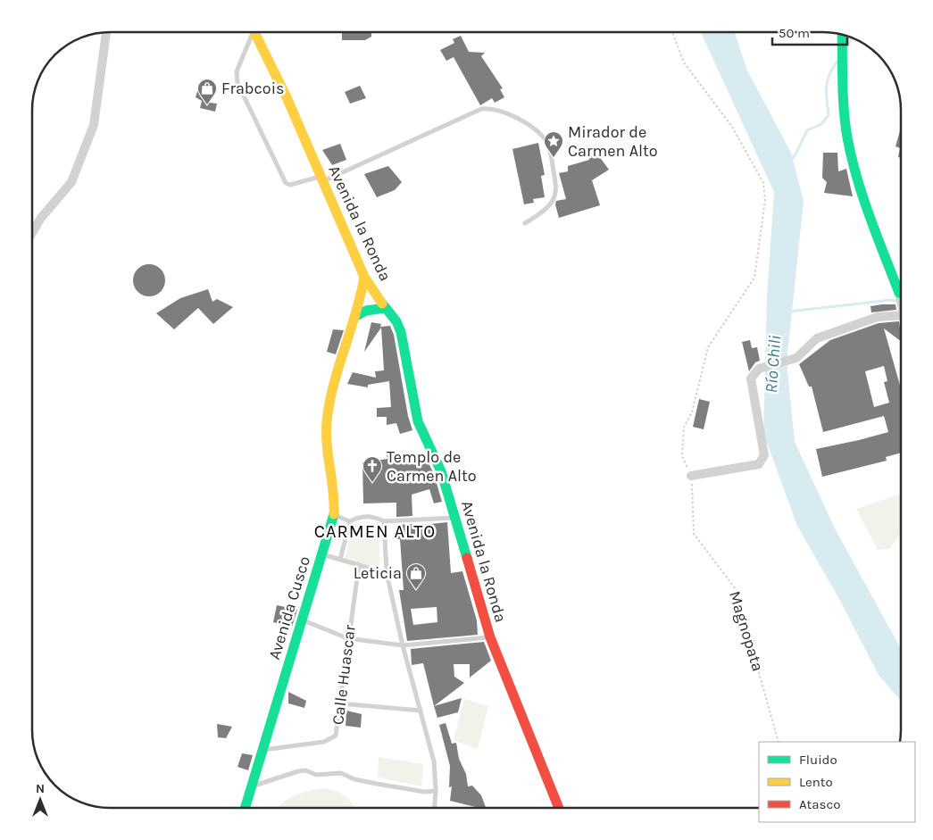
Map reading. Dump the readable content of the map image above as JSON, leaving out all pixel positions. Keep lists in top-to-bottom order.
{
  "streets": {
    "main road": ["Avenida la Ronda", "Avenida Cusco"],
    "lane": ["Calle Huascar"],
    "path": ["Magnopata"]
  },
  "crossings": [
    ["Avenida la Ronda", "Avenida Cusco"],
    ["Avenida Cusco", "Calle Huascar"]
  ],
  "districts": ["CARMEN ALTO"],
  "water": ["Río Chili"],
  "places": {
    "shop": ["Frabcois", "Leticia"],
    "place": ["Mirador de Carmen Alto"],
    "church": ["Templo de Carmen Alto"]
  },
  "legend": ["Fluido", "Lento", "Atasco"],
  "scale_bar": "50 m",
  "north": "top"
}
